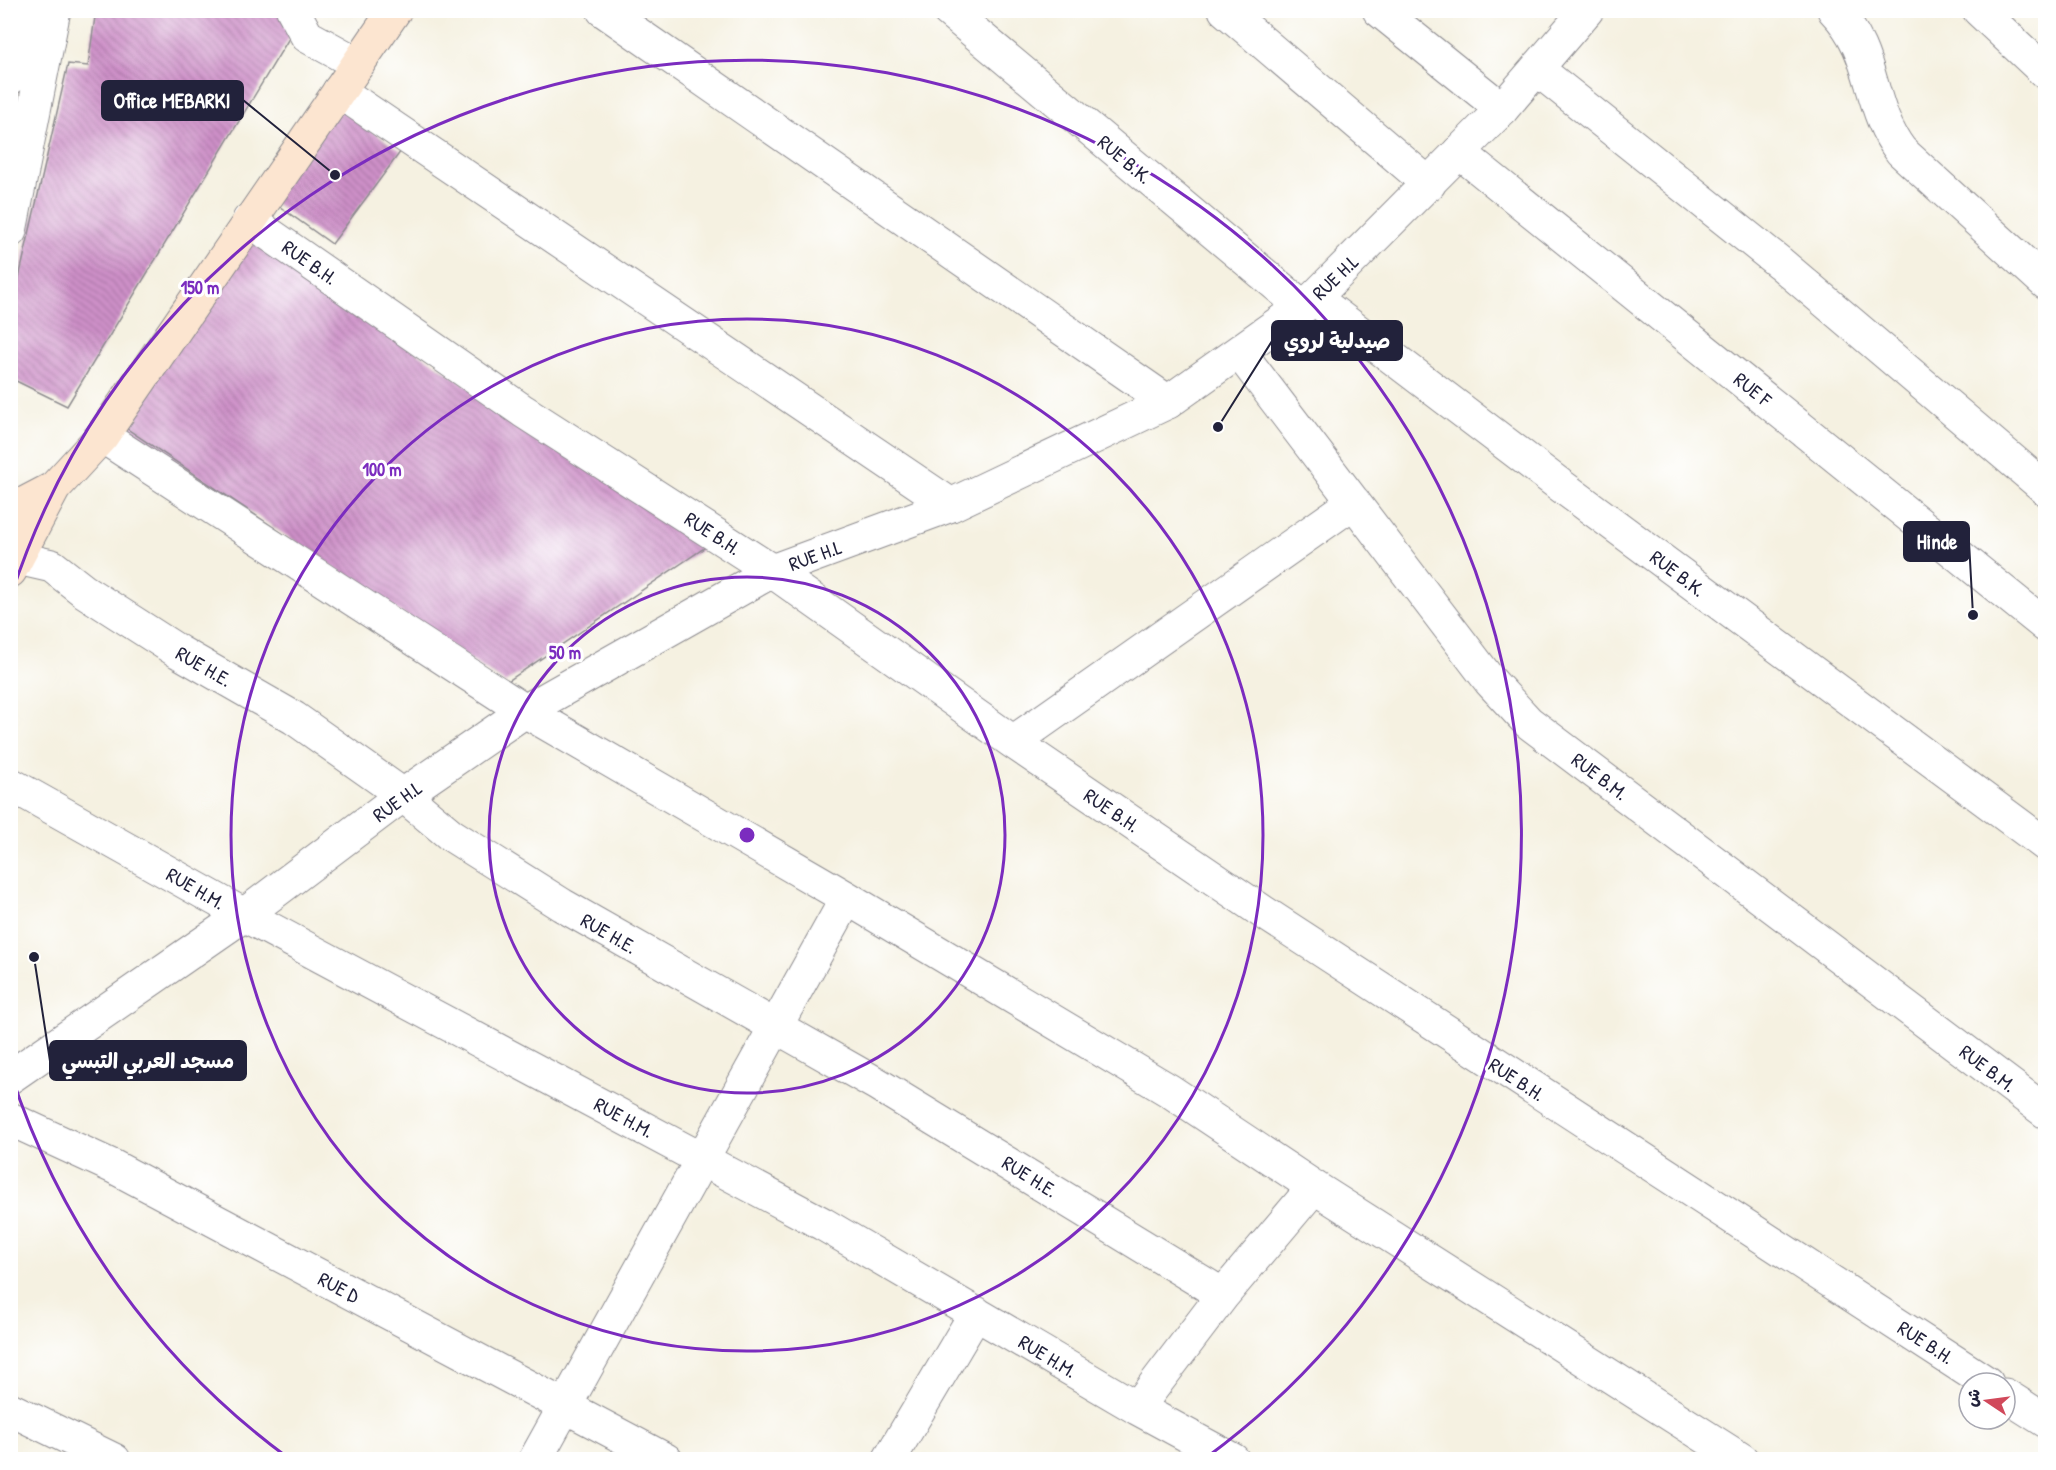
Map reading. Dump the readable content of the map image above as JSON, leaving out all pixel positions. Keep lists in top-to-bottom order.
{
  "streets": {
    "street": [
      "RUE B.K.",
      "RUE B.H.",
      "RUE H.L",
      "RUE F",
      "RUE H.E.",
      "RUE B.M.",
      "RUE H.M.",
      "RUE D"
    ]
  },
  "crossings": [
    ["RUE B.K.", "RUE H.L"],
    ["RUE B.H.", "RUE H.L"],
    ["RUE H.L", "RUE F"],
    ["RUE H.L", "RUE H.E."],
    ["RUE H.L", "RUE B.M."],
    ["RUE H.L", "RUE H.M."]
  ],
  "places": [
    "Office MEBARKI",
    "صيدلية لروي",
    "Hinde",
    "مسجد العربي التبسي"
  ],
  "north": "left",
  "rings": ["150 m", "100 m", "50 m"]
}
